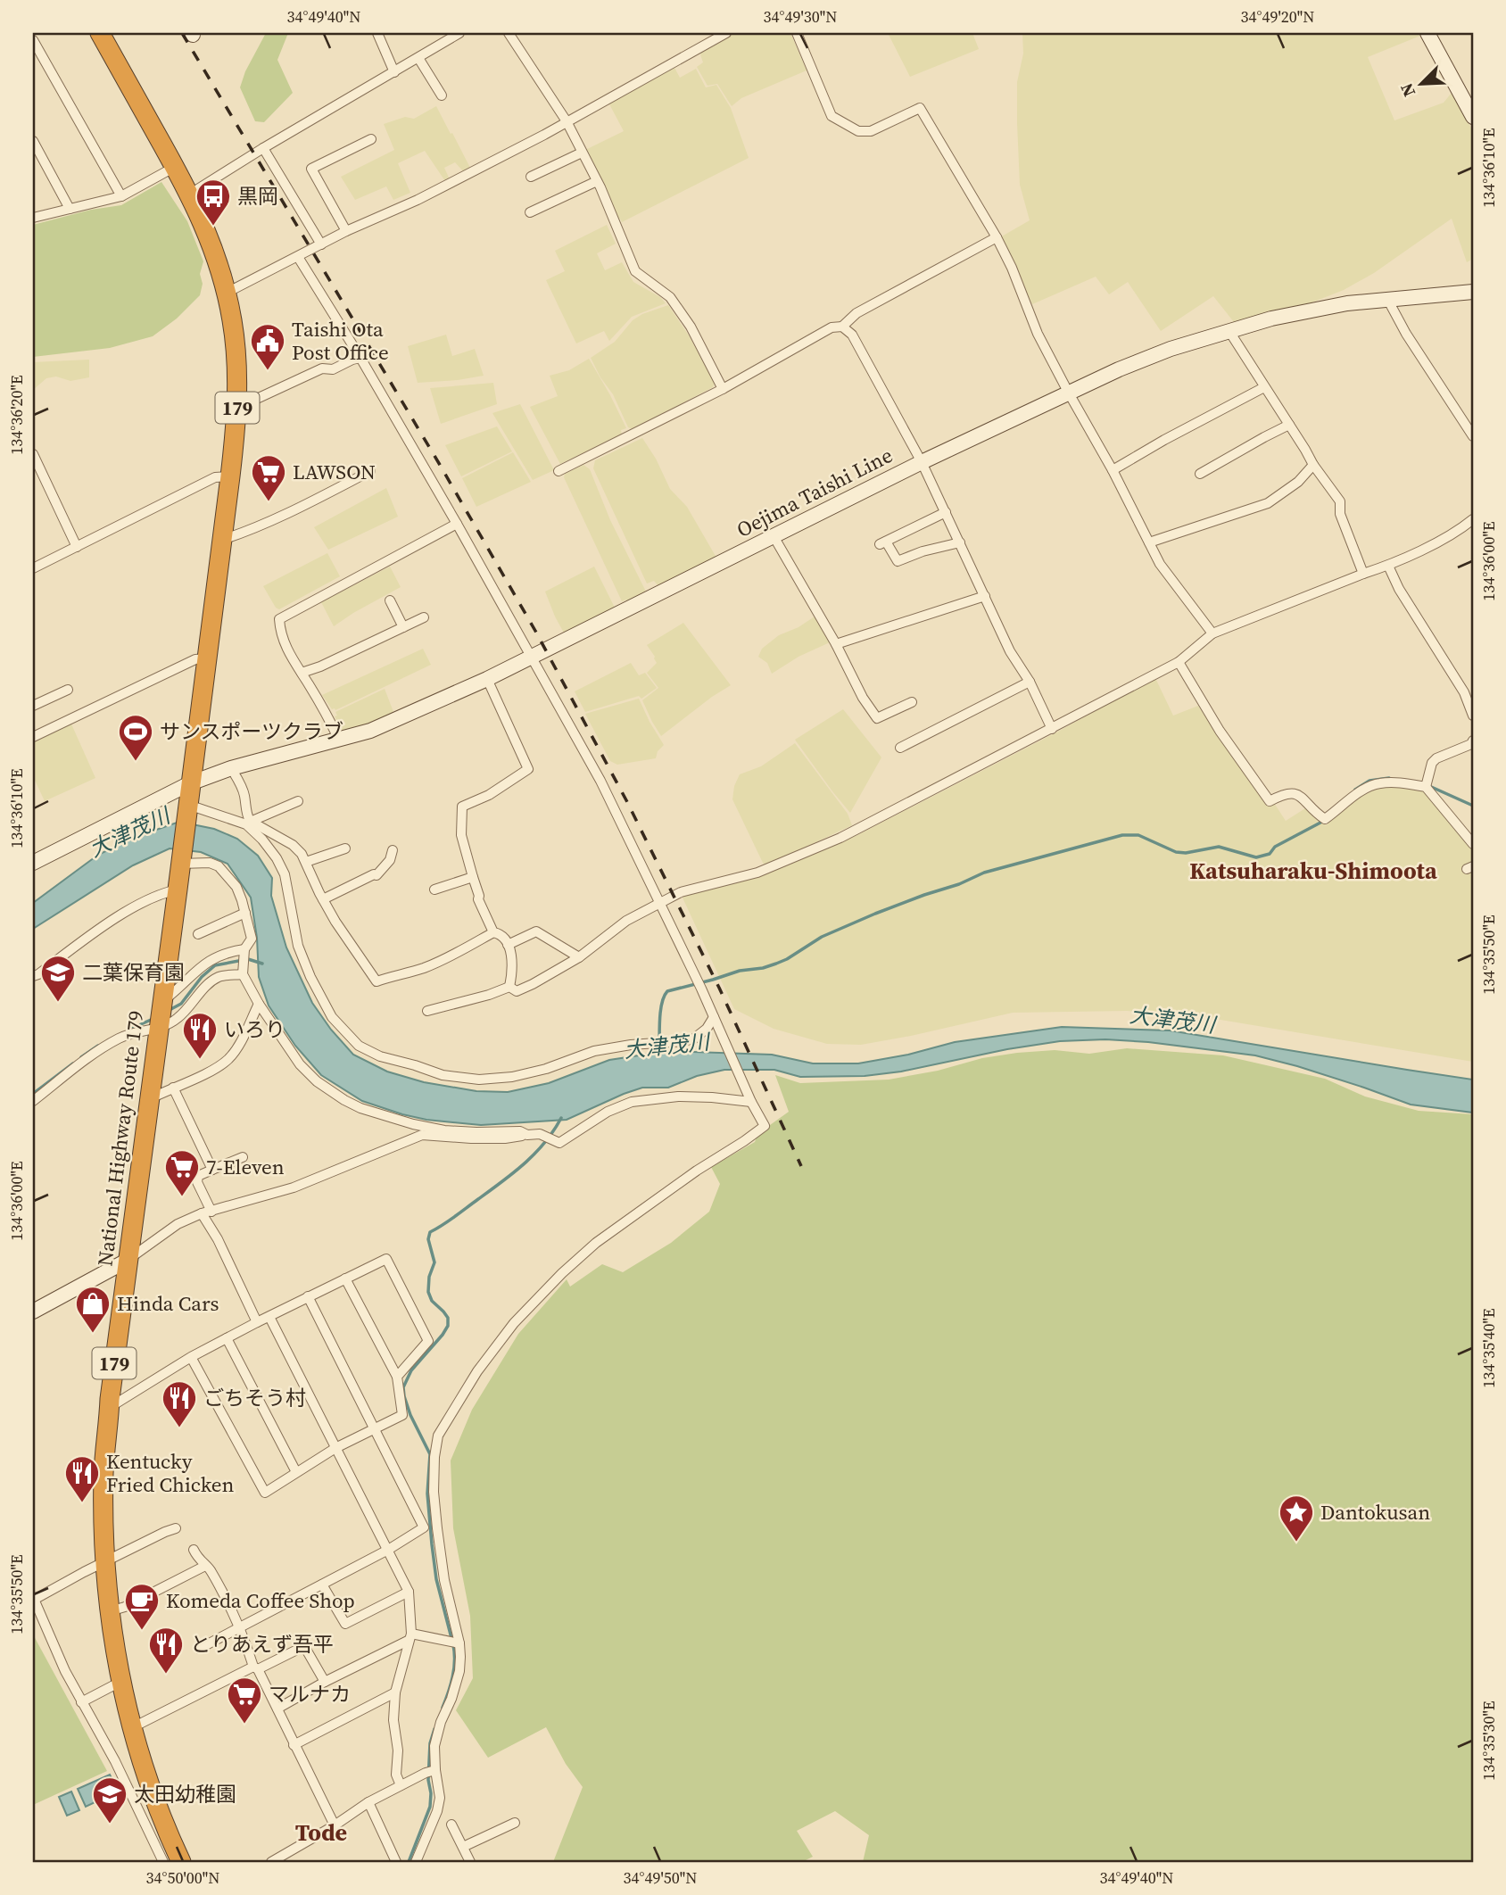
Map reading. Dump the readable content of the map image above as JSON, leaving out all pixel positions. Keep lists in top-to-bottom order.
{
  "streets": {
    "highway": ["179", "National Highway Route 179"],
    "main road": ["Oejima Taishi Line"]
  },
  "crossings": [
    ["Oejima Taishi Line", "National Highway Route 179"]
  ],
  "districts": ["Katsuharaku-Shimoota", "Tode"],
  "water": ["大津茂川"],
  "places": {
    "bus stop": ["黒岡"],
    "public building": ["Taishi Ota Post Office"],
    "supermarket": ["LAWSON", "7-Eleven", "マルナカ"],
    "sports": ["サンスポーツクラブ"],
    "school or university": ["二葉保育園", "太田幼稚園"],
    "restaurant": [
      "いろり",
      "ごちそう村",
      "Kentucky Fried Chicken",
      "とりあえず吾平"
    ],
    "shop": ["Hinda Cars"],
    "place": ["Dantokusan"],
    "cafe": ["Komeda Coffee Shop"]
  },
  "north": "bottom left",
  "coordinates": [
    "34°49'40\"N",
    "34°49'30\"N",
    "34°49'20\"N",
    "134°36'10\"E",
    "134°36'20\"E",
    "134°36'00\"E",
    "134°35'50\"E",
    "134°35'40\"E",
    "134°35'30\"E",
    "34°50'00\"N",
    "34°49'50\"N"
  ]
}
